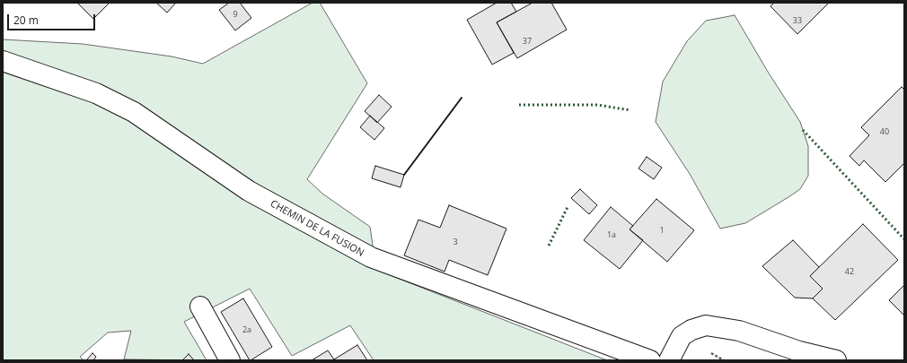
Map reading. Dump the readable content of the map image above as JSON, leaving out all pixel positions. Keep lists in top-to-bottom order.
{
  "streets": {
    "street": ["CHEMIN DE LA FUSION"]
  },
  "house_numbers": [
    "9",
    "33",
    "37",
    "40",
    "1",
    "1a",
    "3",
    "42",
    "2a"
  ],
  "scale_bar": "20 m"
}
